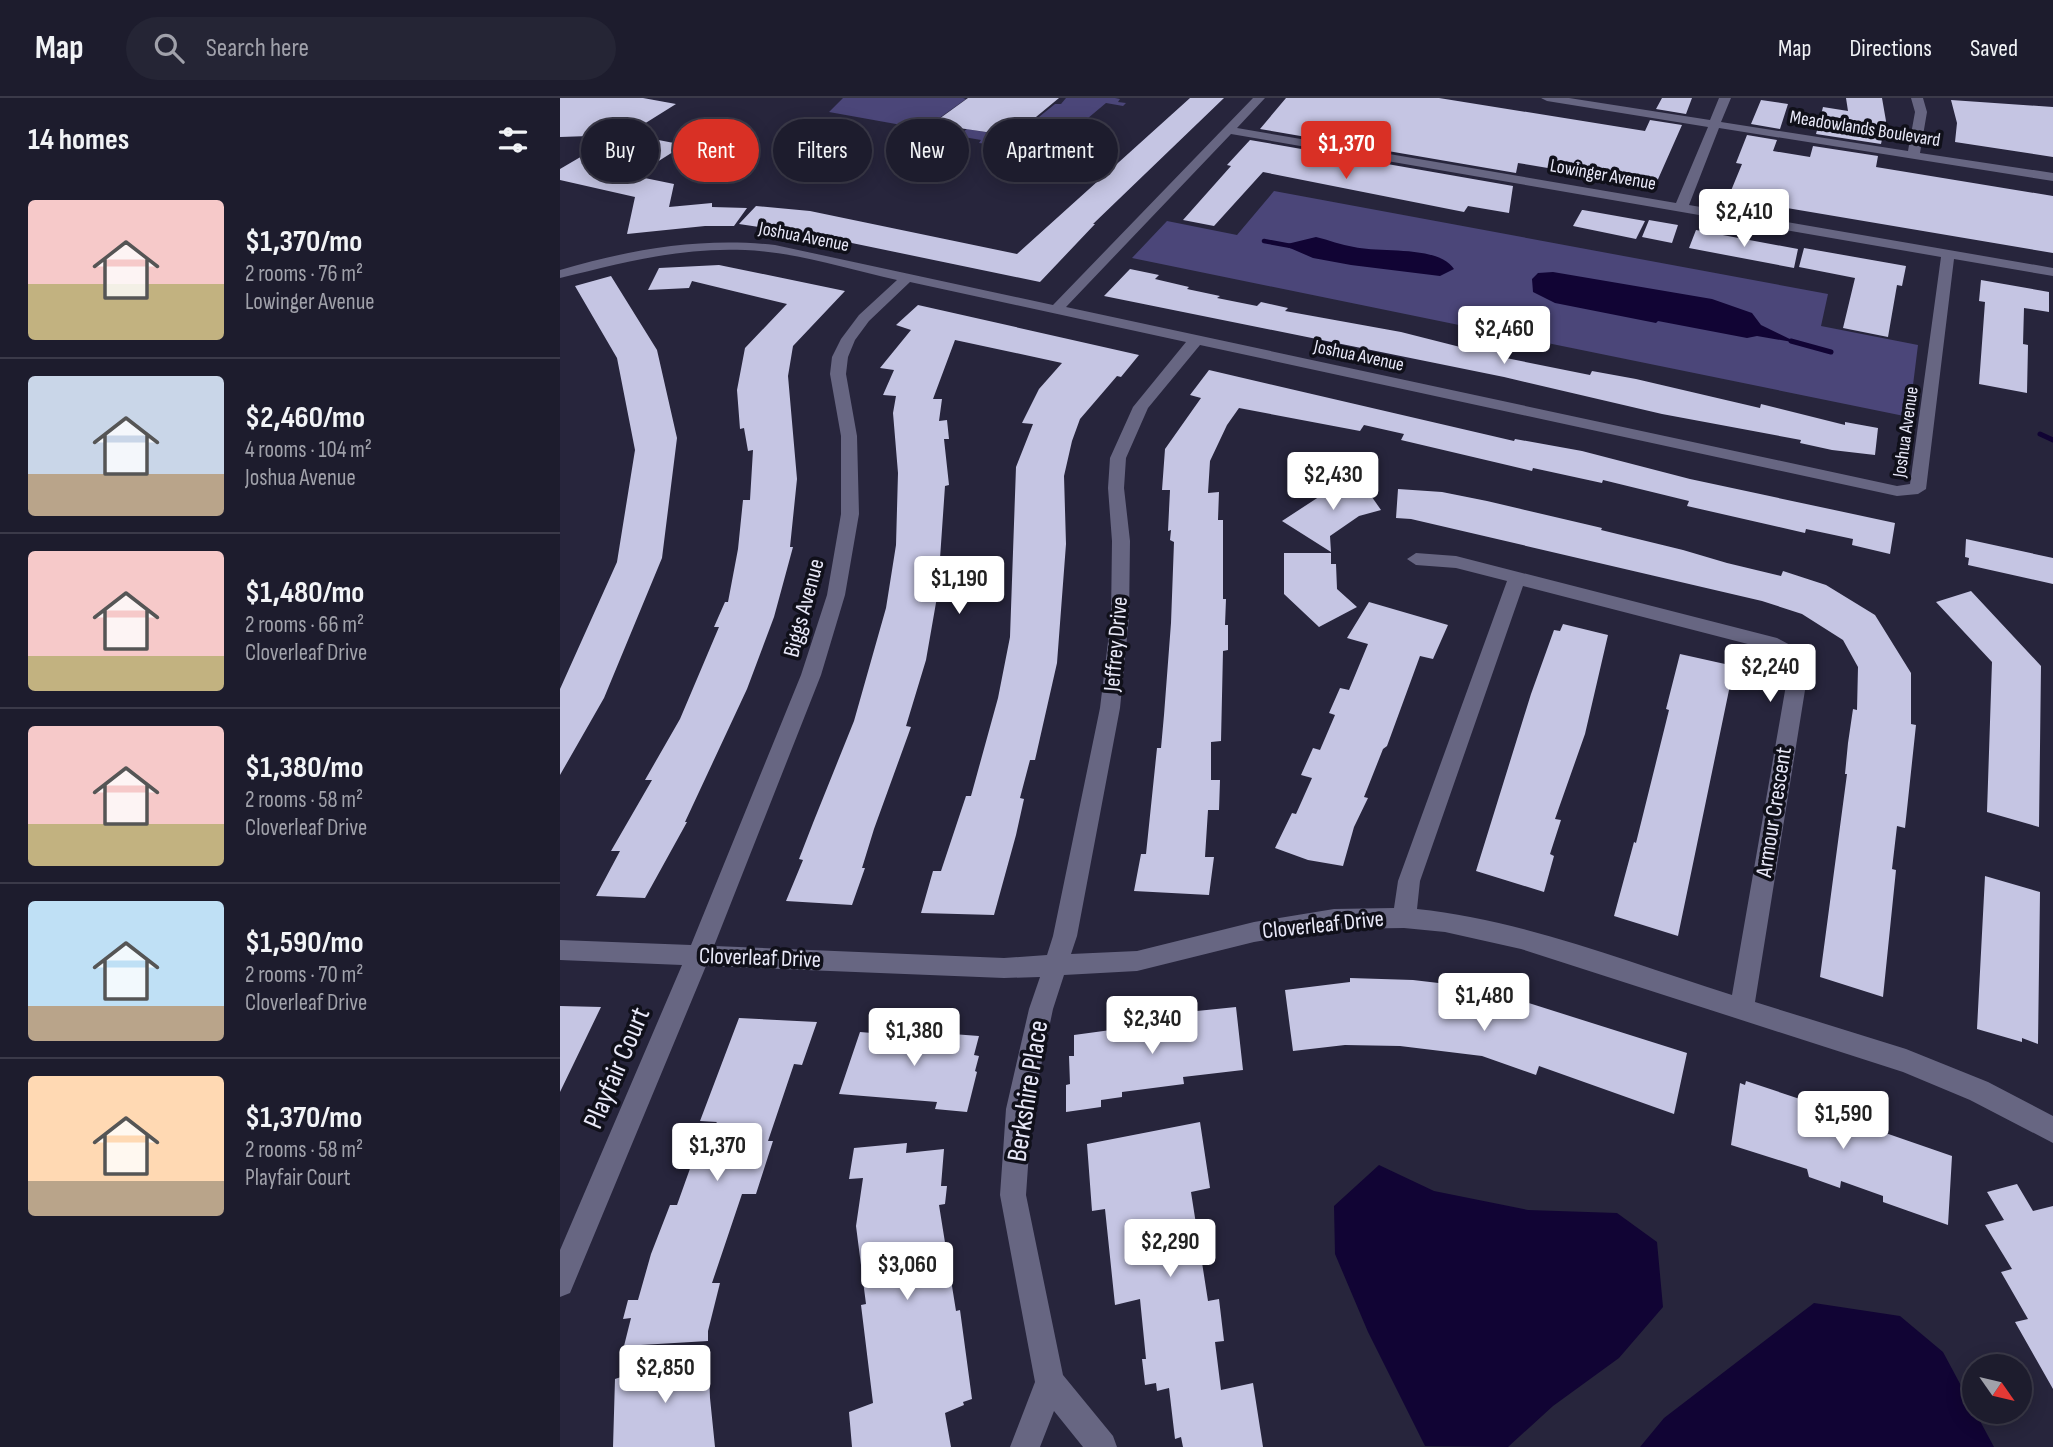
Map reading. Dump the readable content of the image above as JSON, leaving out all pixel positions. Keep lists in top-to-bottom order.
{
  "streets": {
    "street": [
      "Meadowlands Boulevard",
      "Lowinger Avenue",
      "Joshua Avenue",
      "Biggs Avenue",
      "Jeffrey Drive",
      "Armour Crescent",
      "Cloverleaf Drive",
      "Playfair Court",
      "Berkshire Place"
    ]
  },
  "crossings": [
    ["Lowinger Avenue", "Joshua Avenue"],
    ["Joshua Avenue", "Biggs Avenue"],
    ["Joshua Avenue", "Jeffrey Drive"],
    ["Biggs Avenue", "Cloverleaf Drive"],
    ["Biggs Avenue", "Playfair Court"],
    ["Jeffrey Drive", "Cloverleaf Drive"],
    ["Jeffrey Drive", "Berkshire Place"],
    ["Armour Crescent", "Cloverleaf Drive"],
    ["Cloverleaf Drive", "Playfair Court"],
    ["Cloverleaf Drive", "Berkshire Place"]
  ],
  "north": "bottom right",
  "page": {
    "header": "Map",
    "search": "Search here",
    "nav": ["Map", "Directions", "Saved"],
    "heading": "14 homes",
    "chip": [
      "Buy",
      "Rent",
      "Filters",
      "New",
      "Apartment"
    ],
    "price": [
      "$1,370",
      "$2,410",
      "$2,460",
      "$2,430",
      "$1,190",
      "$2,240",
      "$1,480",
      "$2,340",
      "$1,380",
      "$1,590",
      "$1,370",
      "$2,290",
      "$3,060",
      "$2,850"
    ],
    "list": [
      {
        "name": "$1,370/mo",
        "note": "2 rooms · 76 m² · Lowinger Avenue"
      },
      {
        "name": "$2,460/mo",
        "note": "4 rooms · 104 m² · Joshua Avenue"
      },
      {
        "name": "$1,480/mo",
        "note": "2 rooms · 66 m² · Cloverleaf Drive"
      },
      {
        "name": "$1,380/mo",
        "note": "2 rooms · 58 m² · Cloverleaf Drive"
      },
      {
        "name": "$1,590/mo",
        "note": "2 rooms · 70 m² · Cloverleaf Drive"
      },
      {
        "name": "$1,370/mo",
        "note": "2 rooms · 58 m² · Playfair Court"
      }
    ]
  }
}
